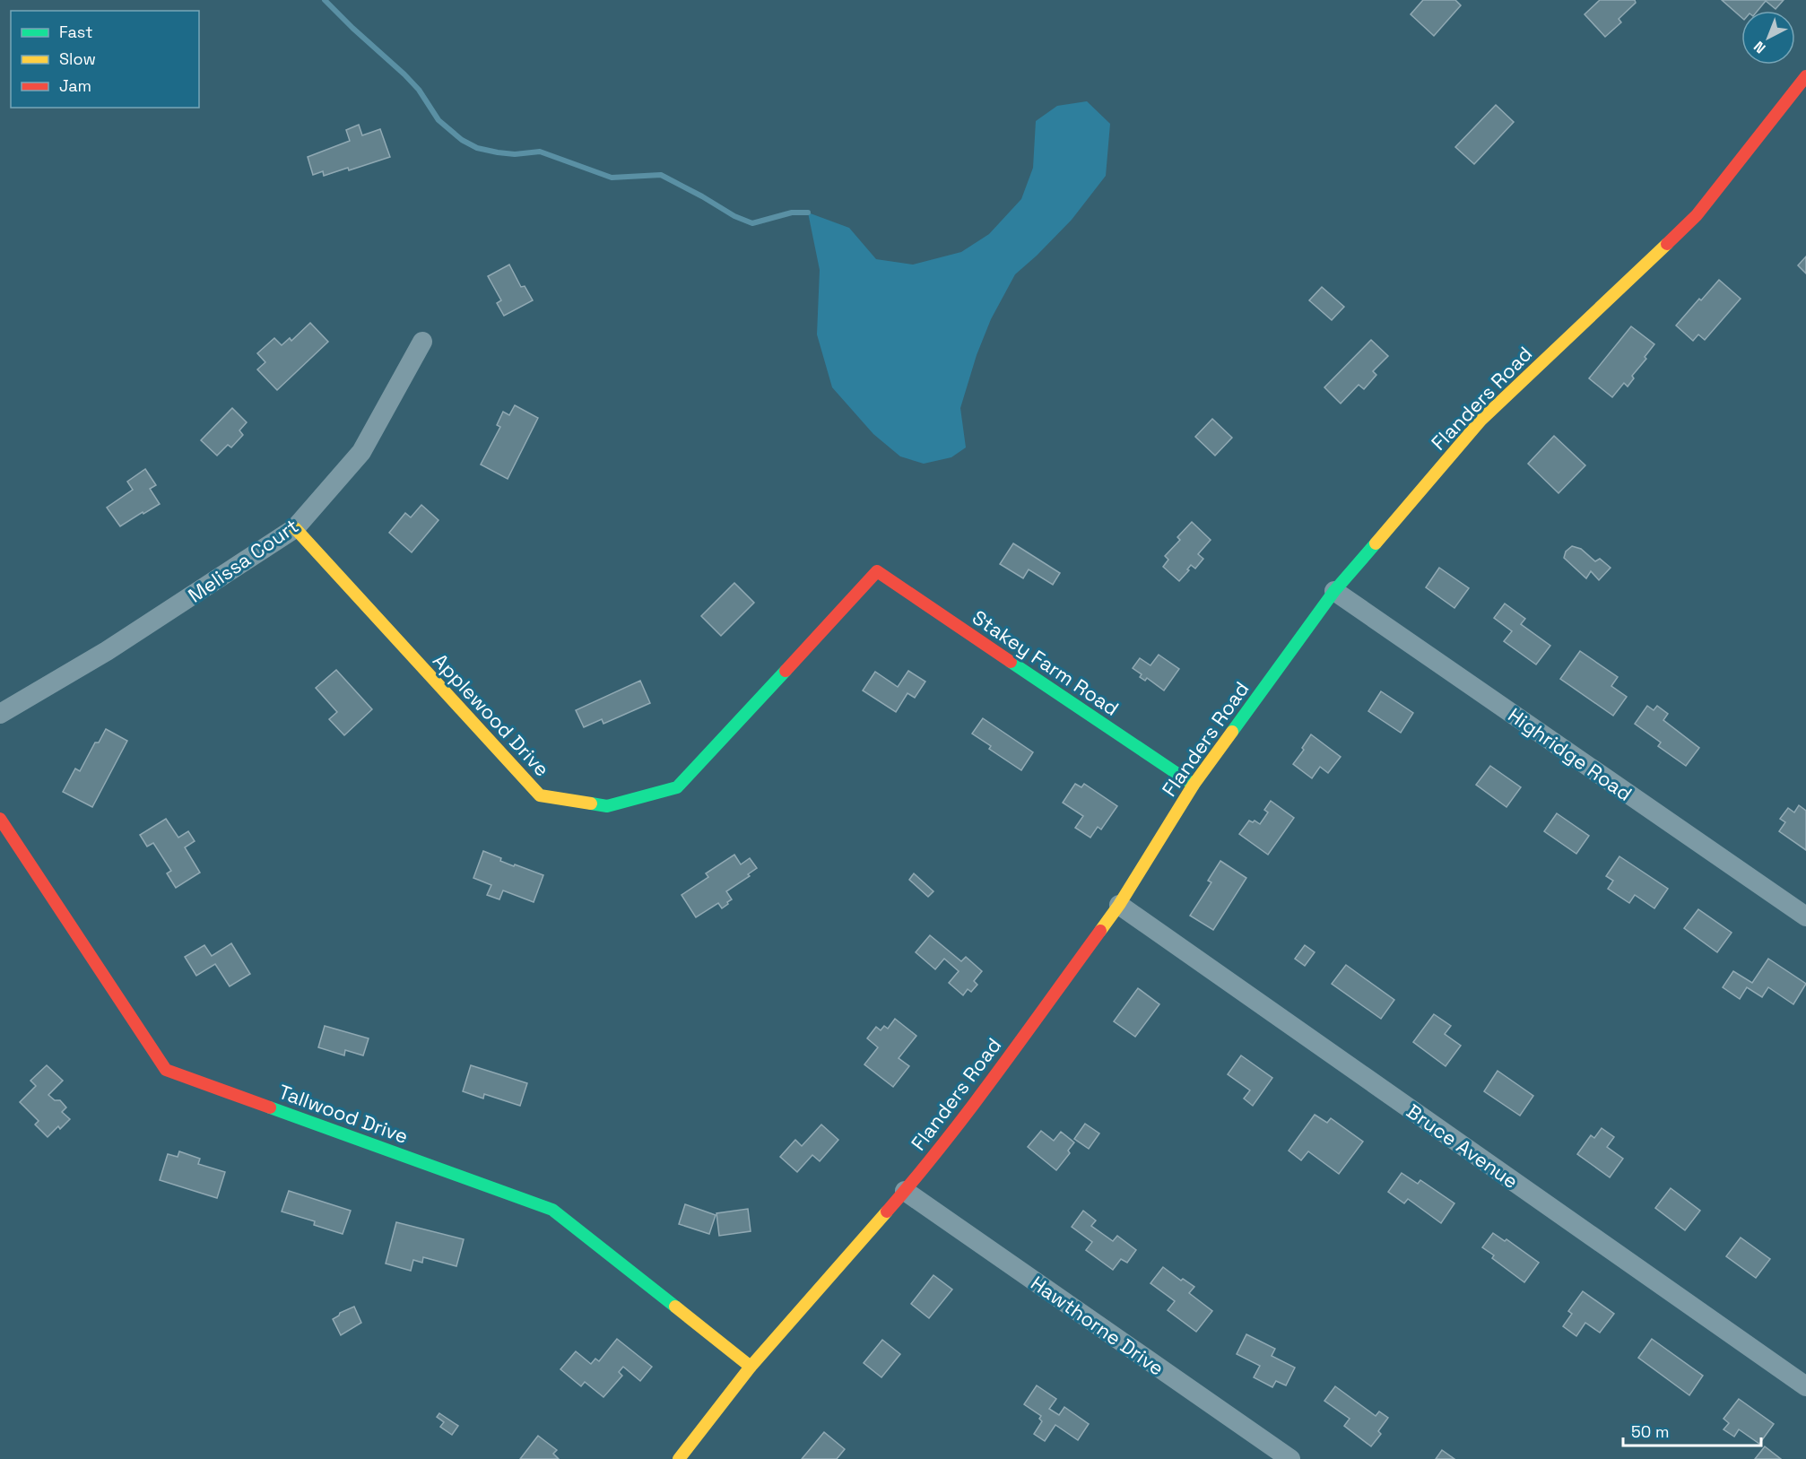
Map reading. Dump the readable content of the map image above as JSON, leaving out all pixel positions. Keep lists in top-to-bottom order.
{
  "streets": {
    "street": [
      "Flanders Road",
      "Melissa Court",
      "Stakey Farm Road",
      "Applewood Drive",
      "Highridge Road",
      "Tallwood Drive",
      "Bruce Avenue",
      "Hawthorne Drive"
    ]
  },
  "crossings": [
    ["Flanders Road", "Stakey Farm Road"],
    ["Flanders Road", "Highridge Road"],
    ["Flanders Road", "Tallwood Drive"],
    ["Flanders Road", "Bruce Avenue"],
    ["Flanders Road", "Hawthorne Drive"],
    ["Melissa Court", "Applewood Drive"],
    ["Stakey Farm Road", "Applewood Drive"]
  ],
  "legend": ["Fast", "Slow", "Jam"],
  "scale_bar": "50 m",
  "north": "bottom left"
}
